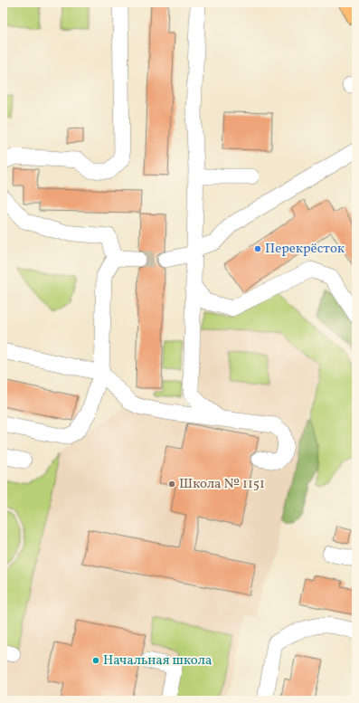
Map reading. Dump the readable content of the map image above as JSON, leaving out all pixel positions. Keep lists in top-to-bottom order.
{
  "places": ["Перекрёсток", "Школа № 1151", "Начальная школа"]
}
